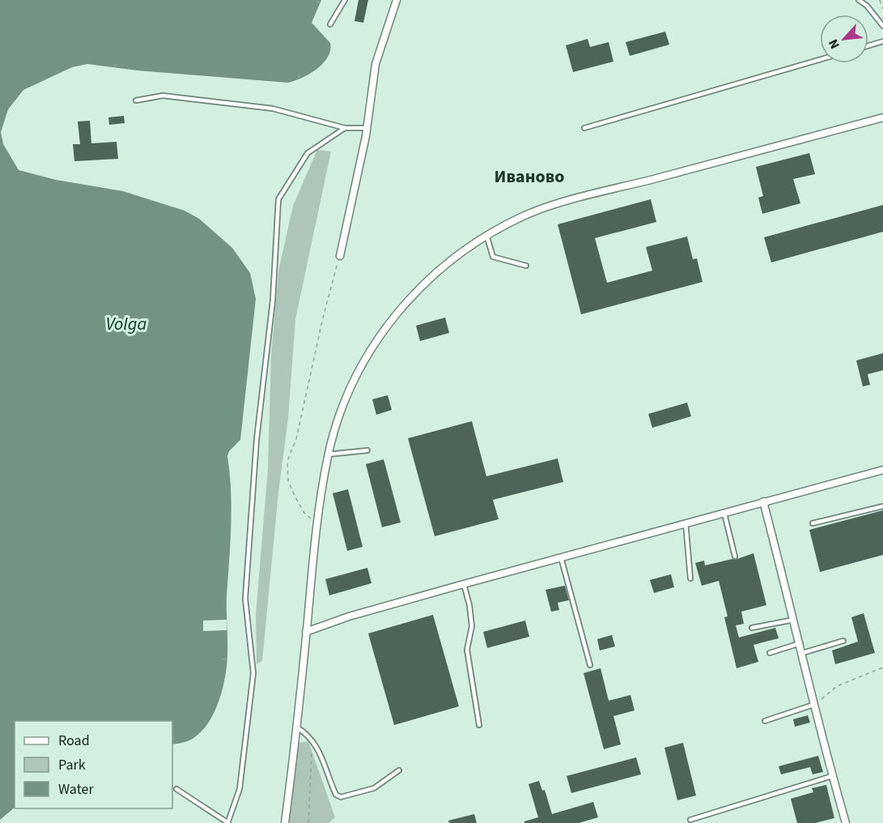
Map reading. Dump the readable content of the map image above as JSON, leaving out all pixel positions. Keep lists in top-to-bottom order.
{
  "districts": ["Иваново"],
  "water": ["Volga"],
  "legend": ["Road", "Park", "Water"],
  "north": "bottom left"
}
